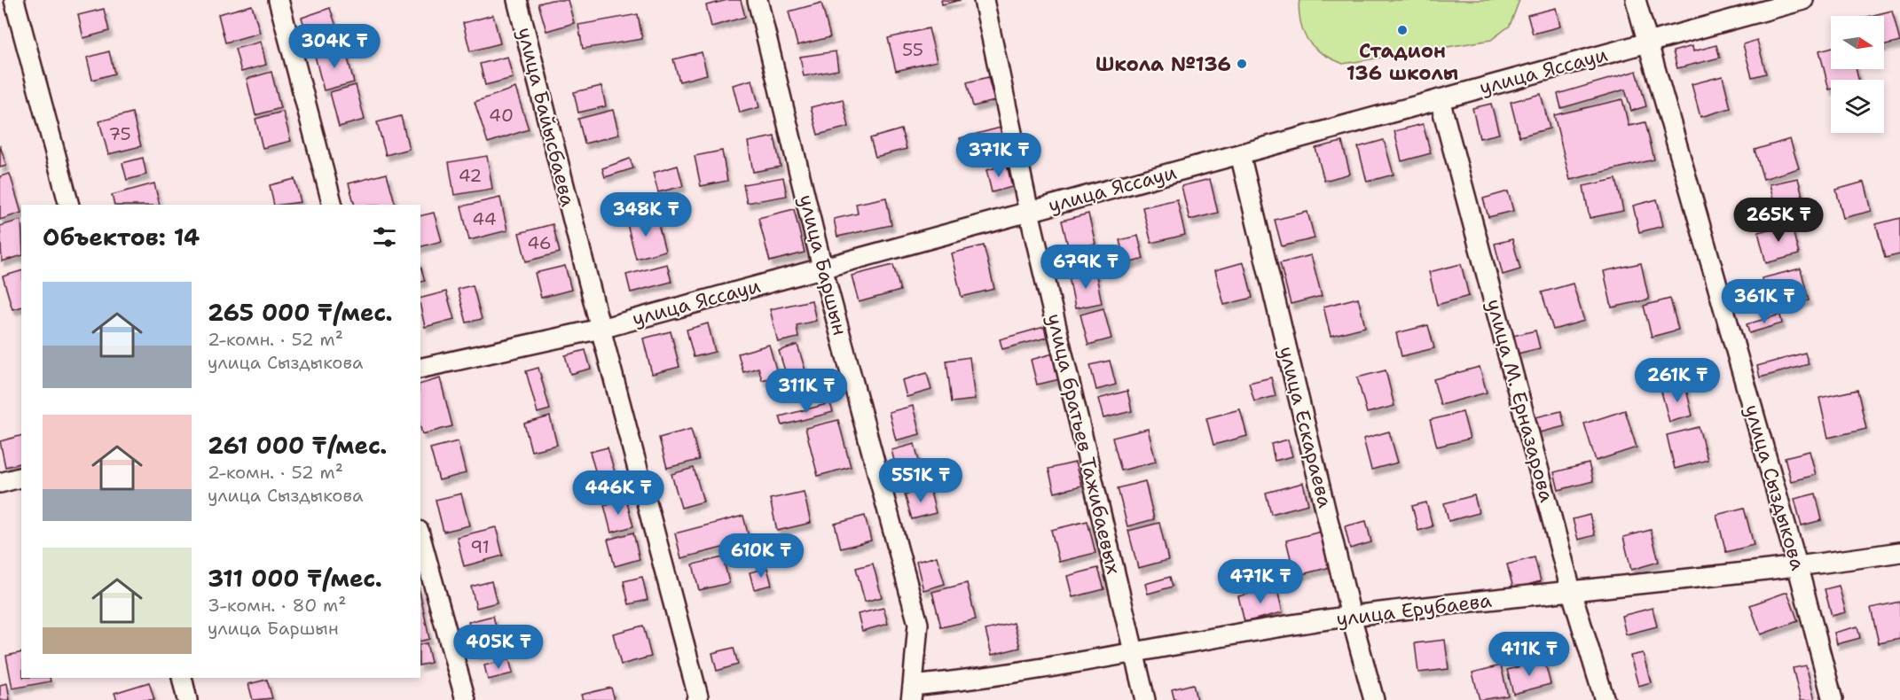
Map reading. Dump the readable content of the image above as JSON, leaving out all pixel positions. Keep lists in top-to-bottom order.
{
  "streets": {
    "street": [
      "улица Яссауи",
      "улица Байысбаева",
      "улица Баршын",
      "улица М. Ерназарова",
      "улица Ескараева",
      "улица братьев Тажибаевых",
      "улица Сыздыкова",
      "улица Ерубаева"
    ]
  },
  "crossings": [
    ["улица Яссауи", "улица Байысбаева"],
    ["улица Яссауи", "улица Баршын"],
    ["улица Яссауи", "улица М. Ерназарова"],
    ["улица Яссауи", "улица Ескараева"],
    ["улица Яссауи", "улица братьев Тажибаевых"],
    ["улица Яссауи", "улица Сыздыкова"],
    ["улица Баршын", "улица Ерубаева"],
    ["улица М. Ерназарова", "улица Ерубаева"],
    ["улица Ескараева", "улица Ерубаева"],
    ["улица братьев Тажибаевых", "улица Ерубаева"],
    ["улица Сыздыкова", "улица Ерубаева"]
  ],
  "places": ["Стадион 136 школы", "Школа №136"],
  "house_numbers": [
    "55",
    "40",
    "75",
    "42",
    "44",
    "46",
    "91"
  ],
  "north": "right",
  "page": {
    "price": [
      "304K ₸",
      "371K ₸",
      "348K ₸",
      "265K ₸",
      "679K ₸",
      "361K ₸",
      "261K ₸",
      "311K ₸",
      "551K ₸",
      "446K ₸",
      "610K ₸",
      "471K ₸",
      "405K ₸",
      "411K ₸"
    ],
    "heading": "Объектов: 14",
    "list": [
      {
        "name": "265 000 ₸/мес.",
        "note": "2-комн. · 52 m² · улица Сыздыкова"
      },
      {
        "name": "261 000 ₸/мес.",
        "note": "2-комн. · 52 m² · улица Сыздыкова"
      },
      {
        "name": "311 000 ₸/мес.",
        "note": "3-комн. · 80 m² · улица Баршын"
      }
    ]
  }
}
